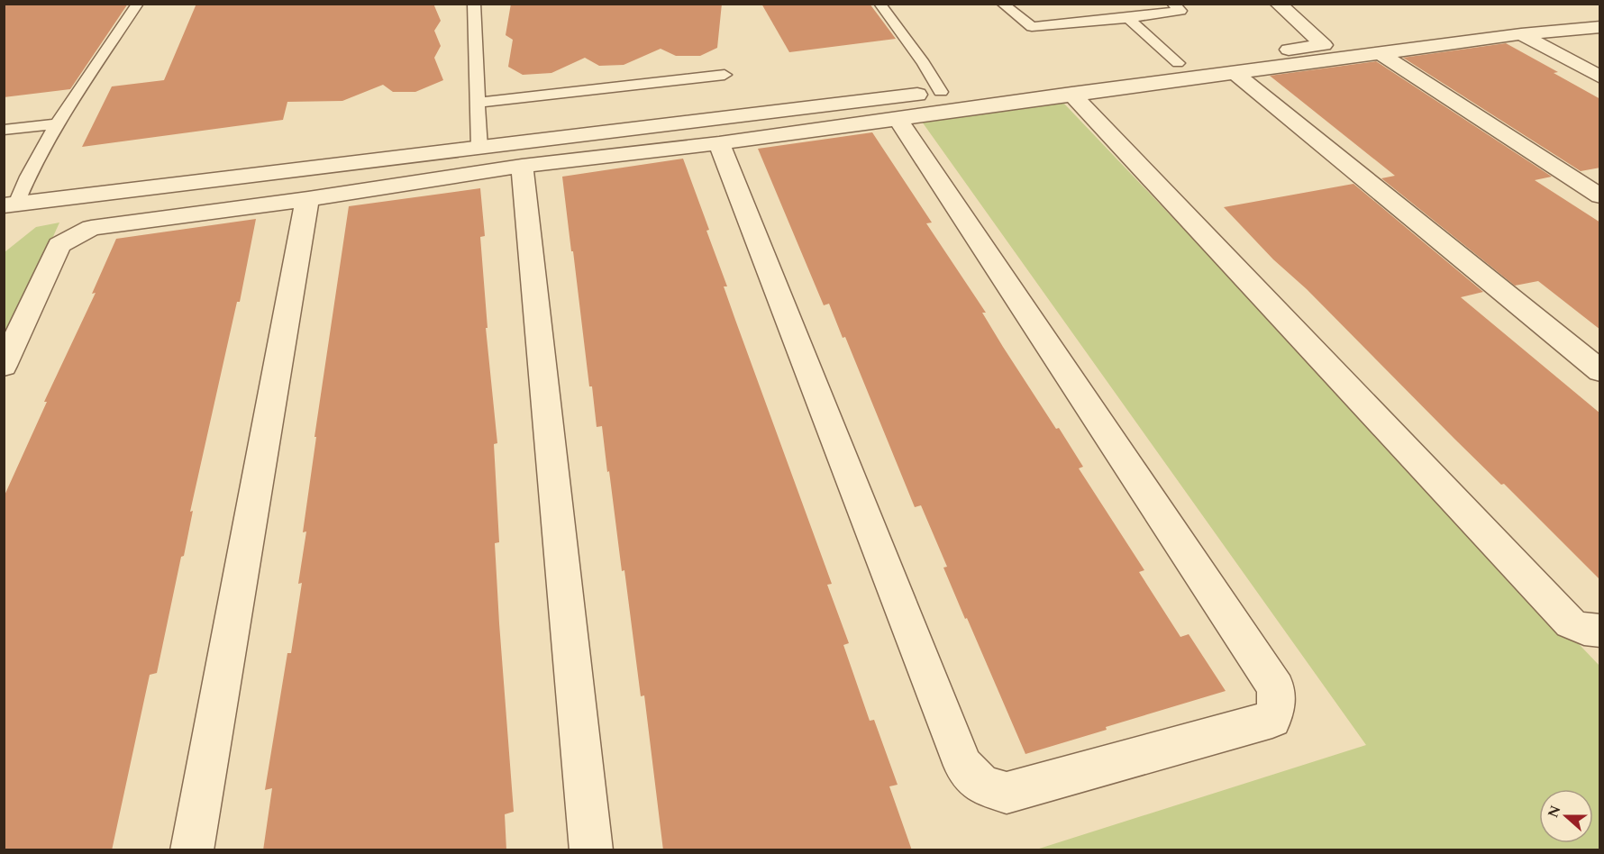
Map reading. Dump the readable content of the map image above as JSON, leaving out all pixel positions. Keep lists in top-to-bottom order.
{
  "north": "left"
}
